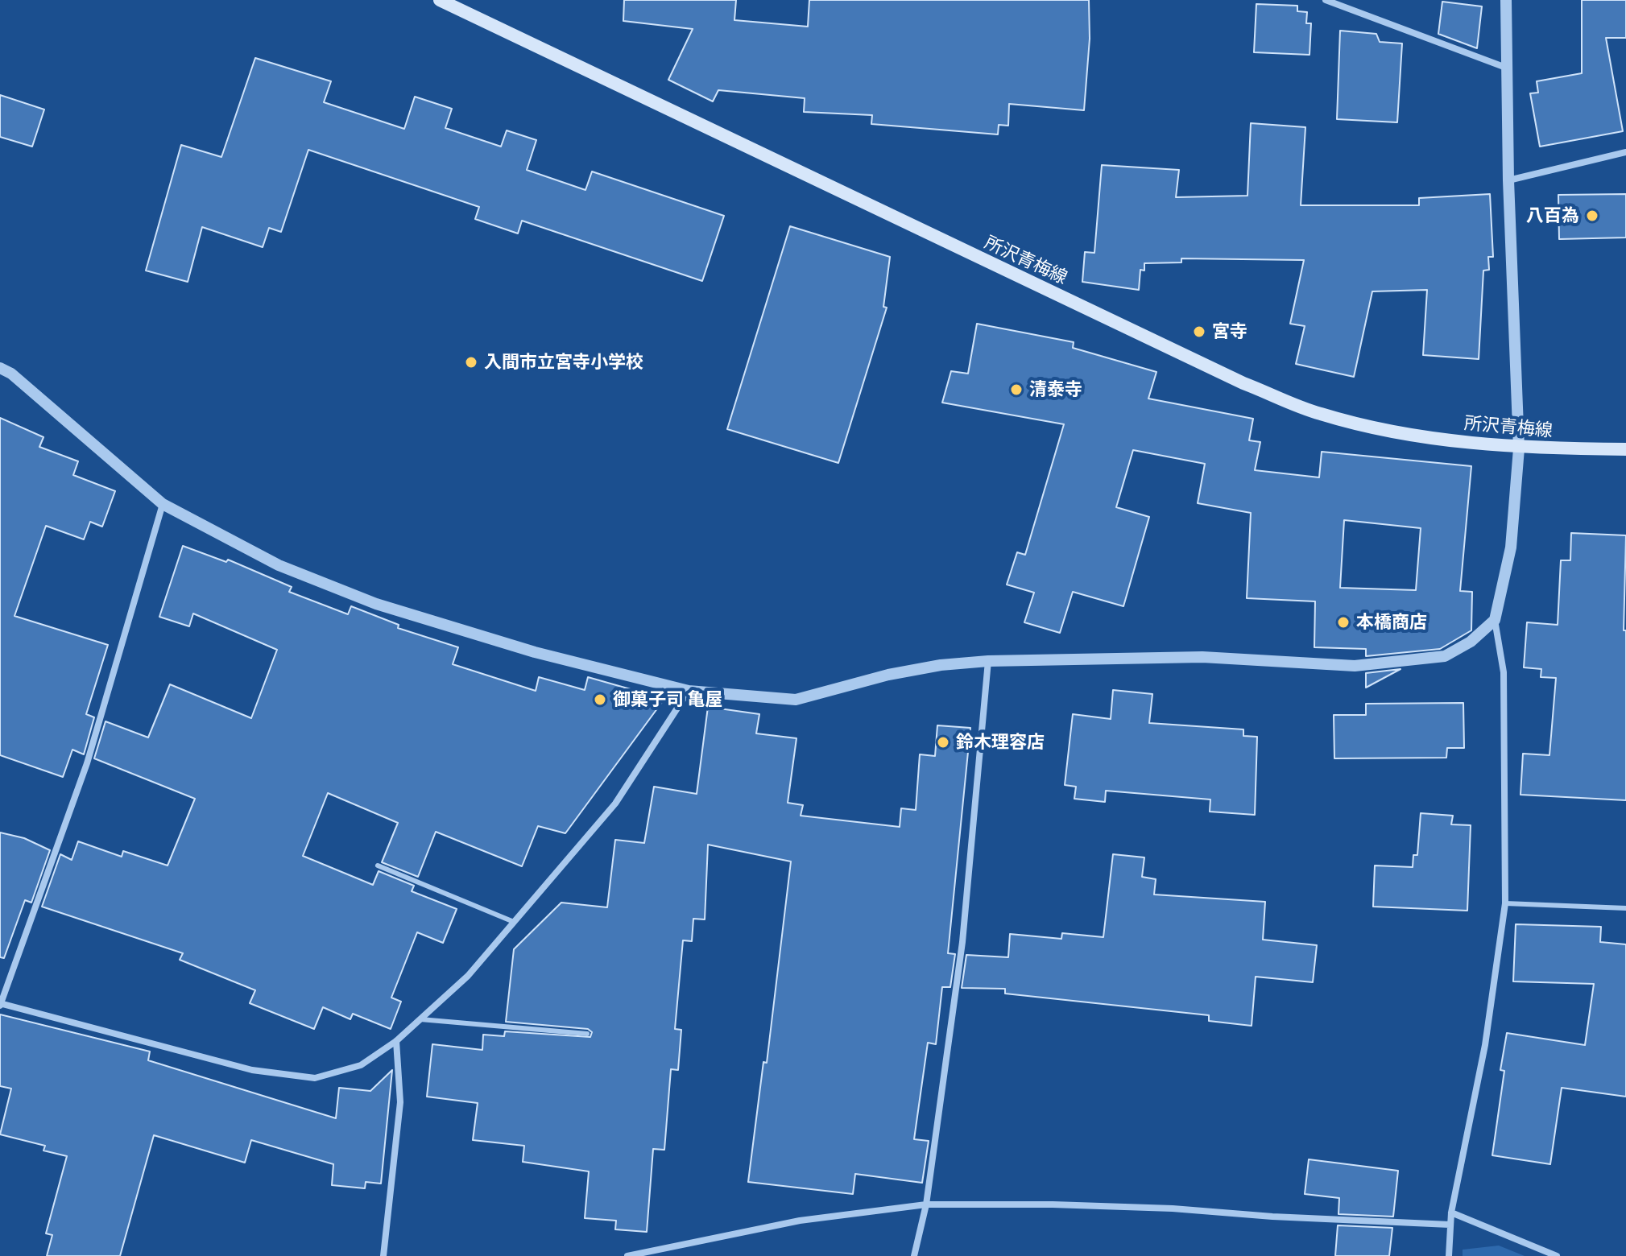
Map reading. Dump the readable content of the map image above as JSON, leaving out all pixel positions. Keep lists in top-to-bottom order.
{
  "streets": {
    "main road": ["所沢青梅線"]
  },
  "places": [
    "八百為",
    "宮寺",
    "入間市立宮寺小学校",
    "清泰寺",
    "本橋商店",
    "御菓子司 亀屋",
    "鈴木理容店"
  ]
}
